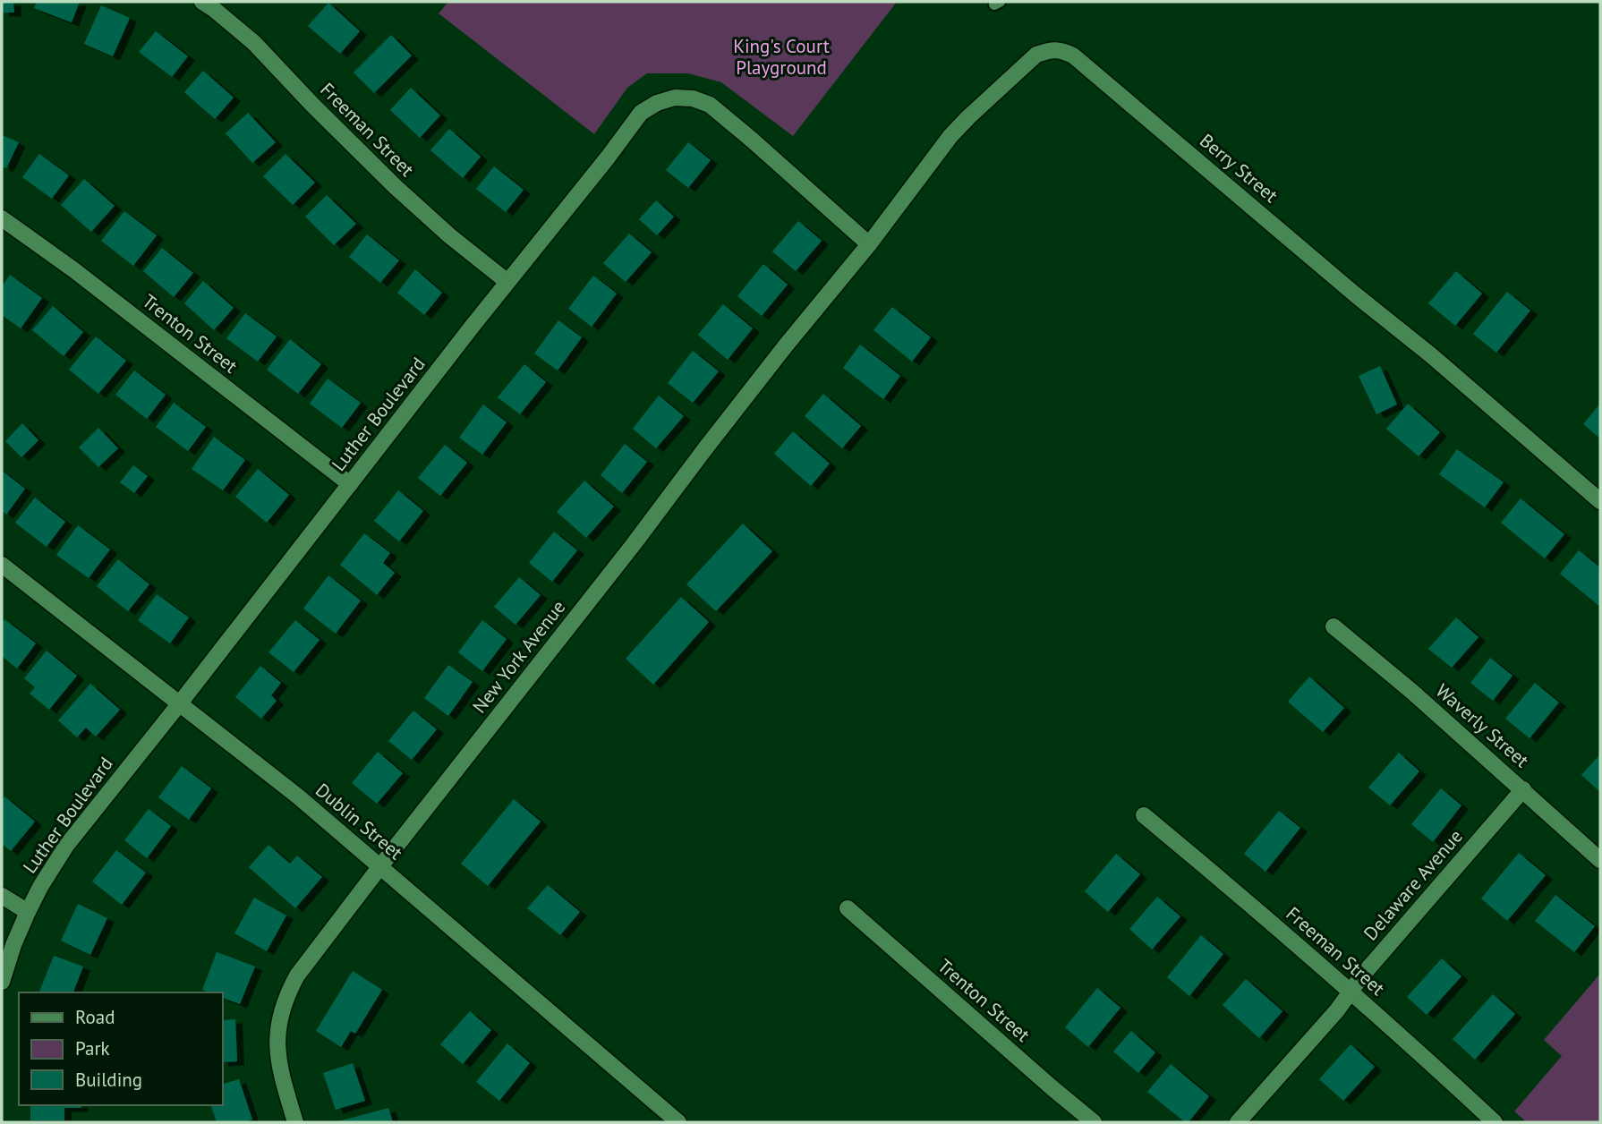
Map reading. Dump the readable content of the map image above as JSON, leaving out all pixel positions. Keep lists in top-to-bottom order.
{
  "streets": {
    "street": [
      "Freeman Street",
      "Berry Street",
      "Trenton Street",
      "Luther Boulevard",
      "New York Avenue",
      "Waverly Street",
      "Dublin Street",
      "Delaware Avenue"
    ]
  },
  "crossings": [
    ["Freeman Street", "Luther Boulevard"],
    ["Freeman Street", "Delaware Avenue"],
    ["Berry Street", "Luther Boulevard"],
    ["Berry Street", "New York Avenue"],
    ["Trenton Street", "Luther Boulevard"],
    ["Luther Boulevard", "New York Avenue"],
    ["Luther Boulevard", "Dublin Street"],
    ["New York Avenue", "Dublin Street"],
    ["Waverly Street", "Delaware Avenue"]
  ],
  "parks": ["King's Court Playground"],
  "legend": ["Road", "Park", "Building"]
}
